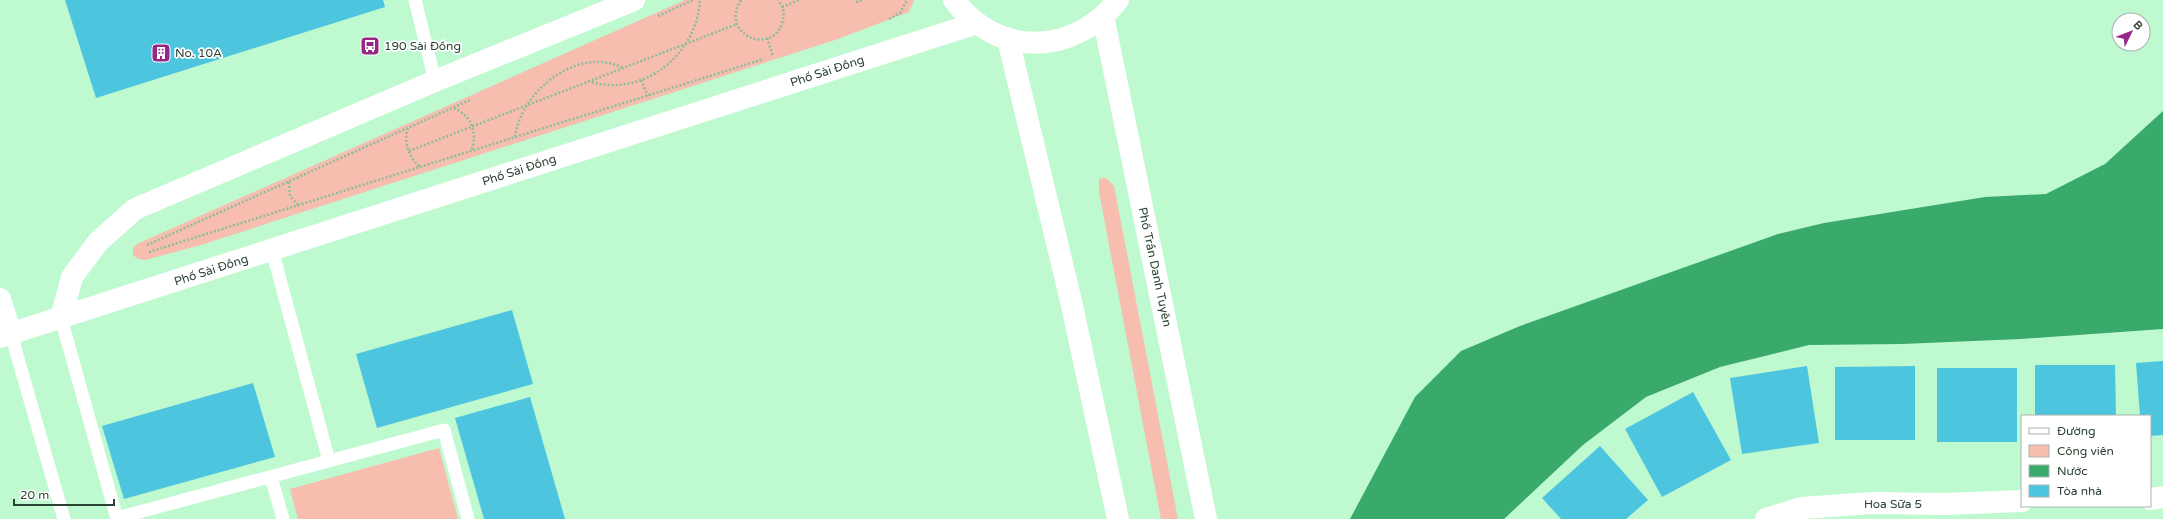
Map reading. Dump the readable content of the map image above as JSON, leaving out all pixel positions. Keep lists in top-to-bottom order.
{
  "streets": {
    "street": ["Phố Sài Đồng", "Phố Trần Danh Tuyên", "Hoa Sữa 5"]
  },
  "places": {
    "bus stop": ["190 Sài Đồng"],
    "building": ["No. 10A"]
  },
  "legend": [
    "Đường",
    "Công viên",
    "Nước",
    "Tòa nhà"
  ],
  "scale_bar": "20 m",
  "north": "top right"
}
